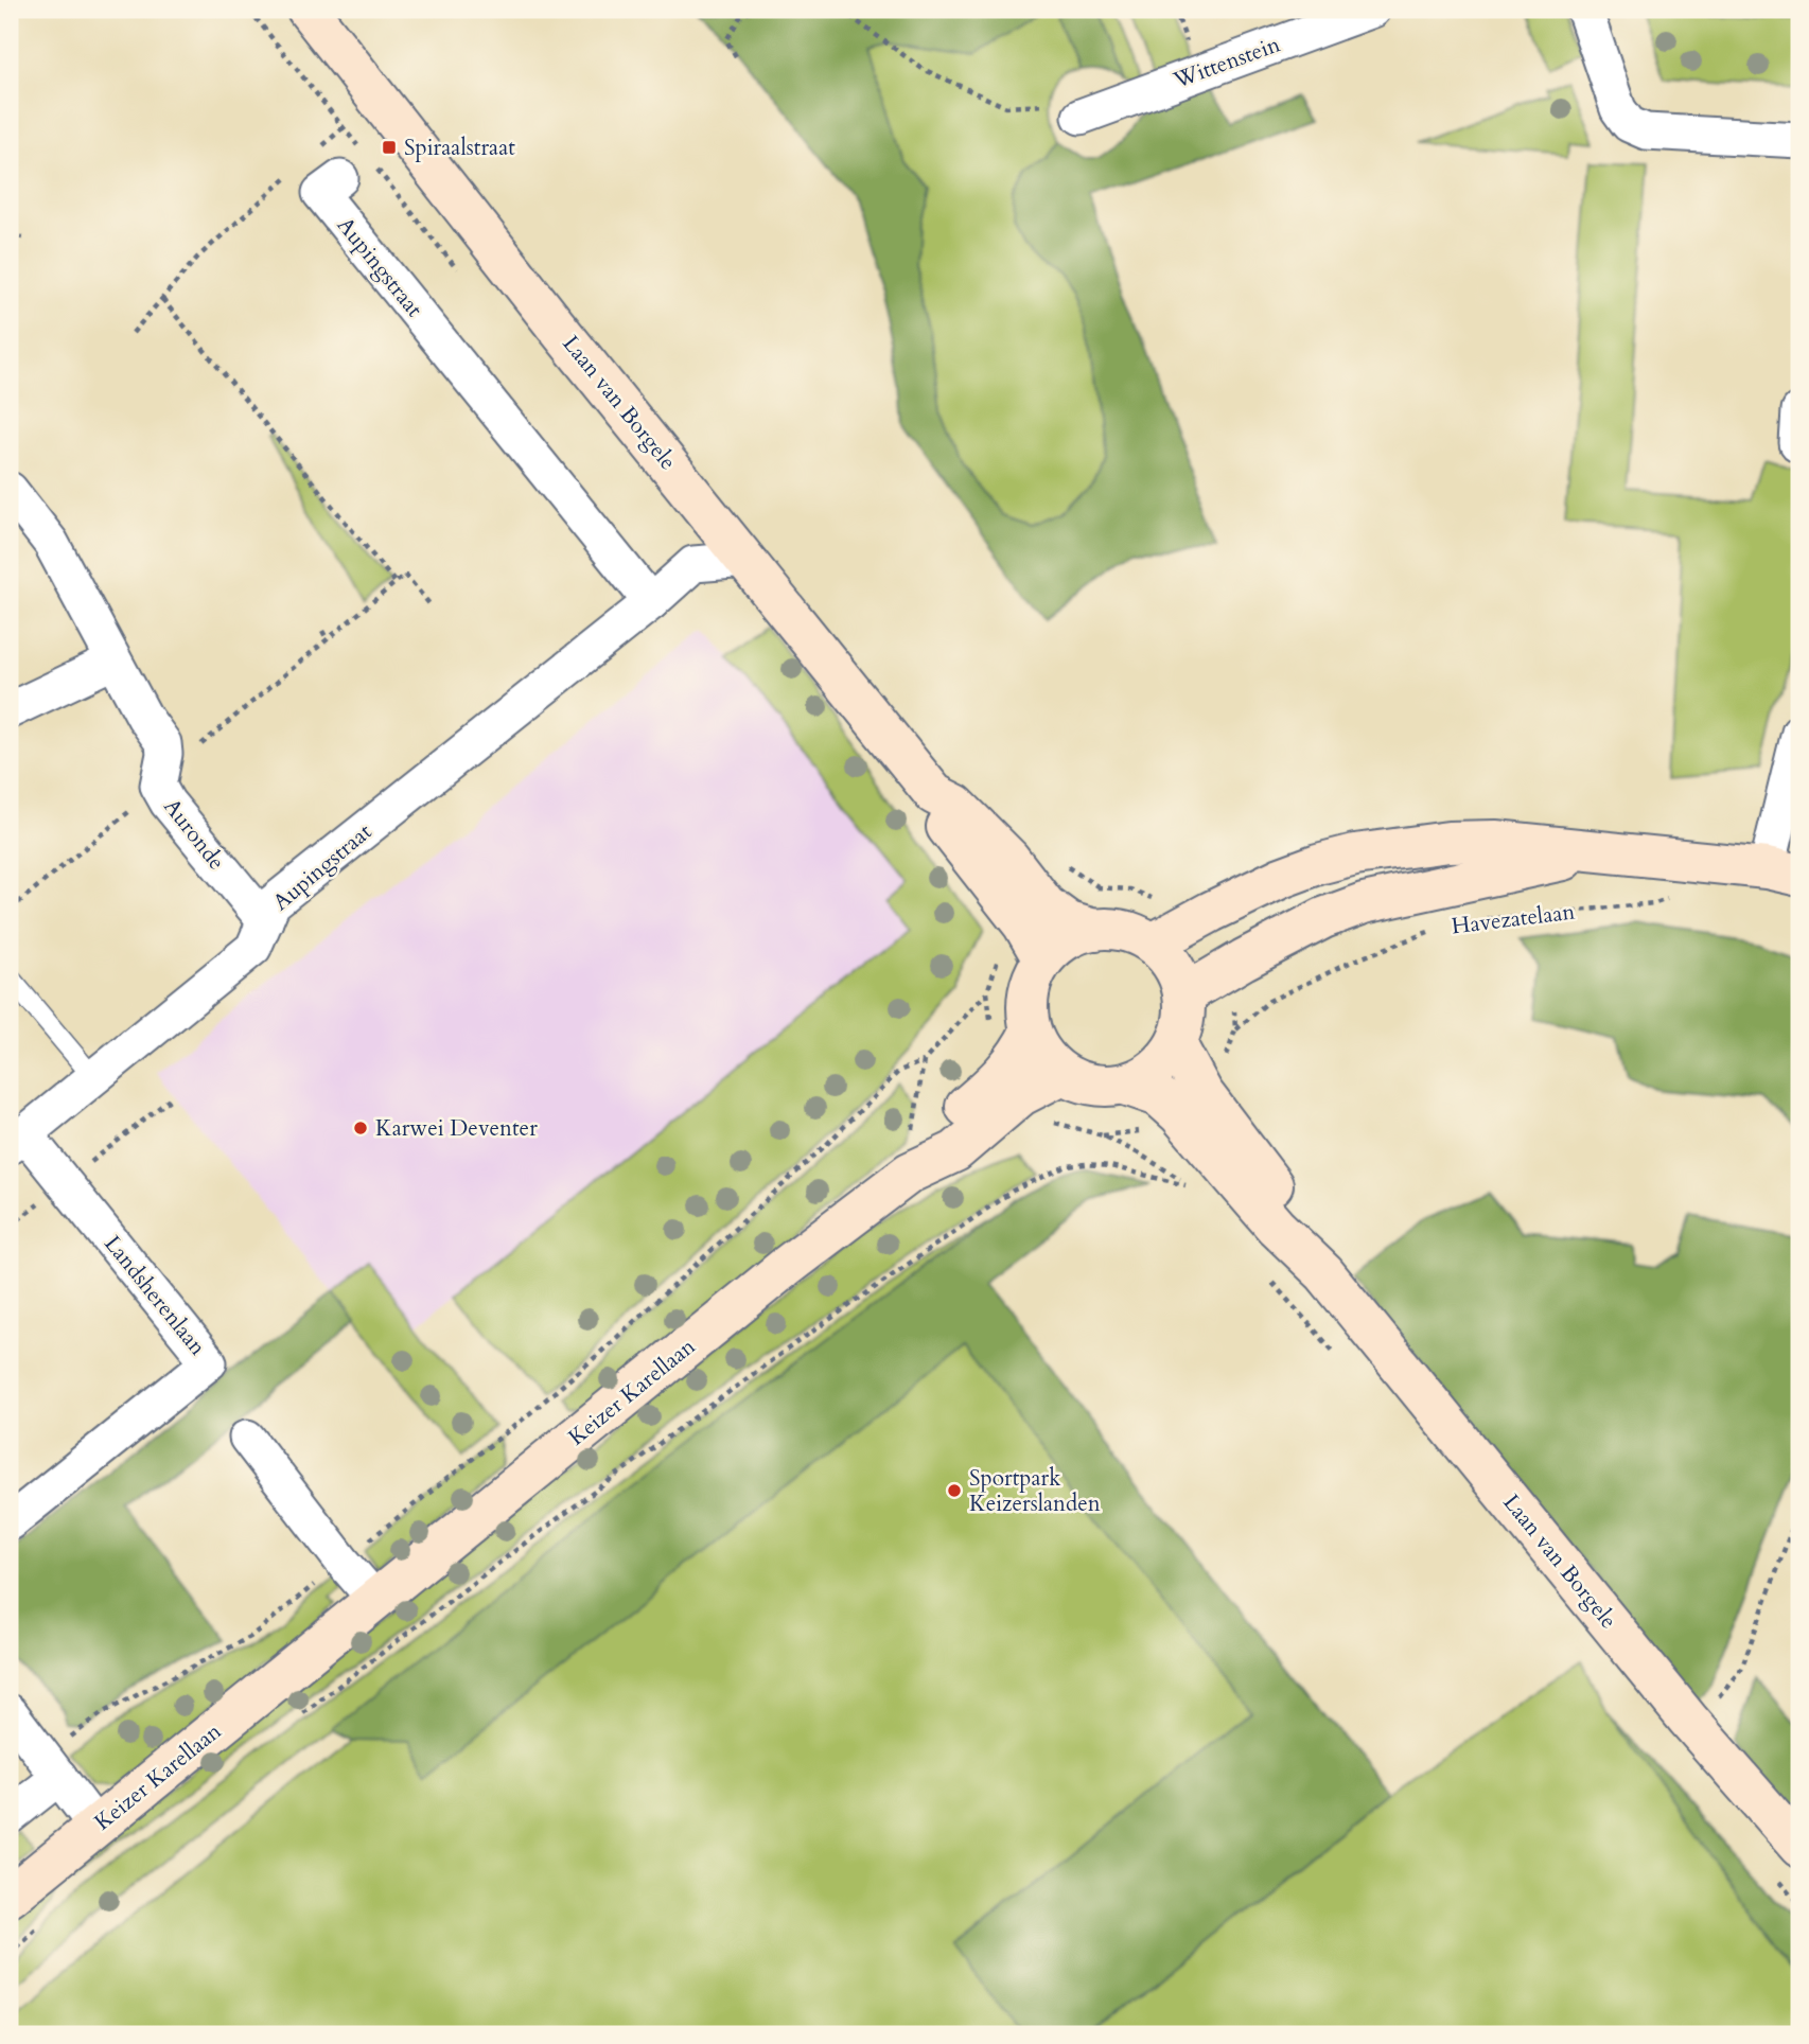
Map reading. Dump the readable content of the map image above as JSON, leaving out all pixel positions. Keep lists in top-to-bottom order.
{
  "streets": {
    "street": [
      "Wittenstein",
      "Aupingstraat",
      "Laan van Borgele",
      "Auronde",
      "Havezatelaan",
      "Landsherenlaan",
      "Keizer Karellaan"
    ]
  },
  "crossings": [
    ["Aupingstraat", "Laan van Borgele"],
    ["Aupingstraat", "Auronde"],
    ["Aupingstraat", "Landsherenlaan"],
    ["Laan van Borgele", "Havezatelaan"],
    ["Laan van Borgele", "Keizer Karellaan"],
    ["Havezatelaan", "Keizer Karellaan"]
  ],
  "places": {
    "transit": ["Spiraalstraat"],
    "other": ["Karwei Deventer", "Sportpark Keizerslanden"]
  }
}
